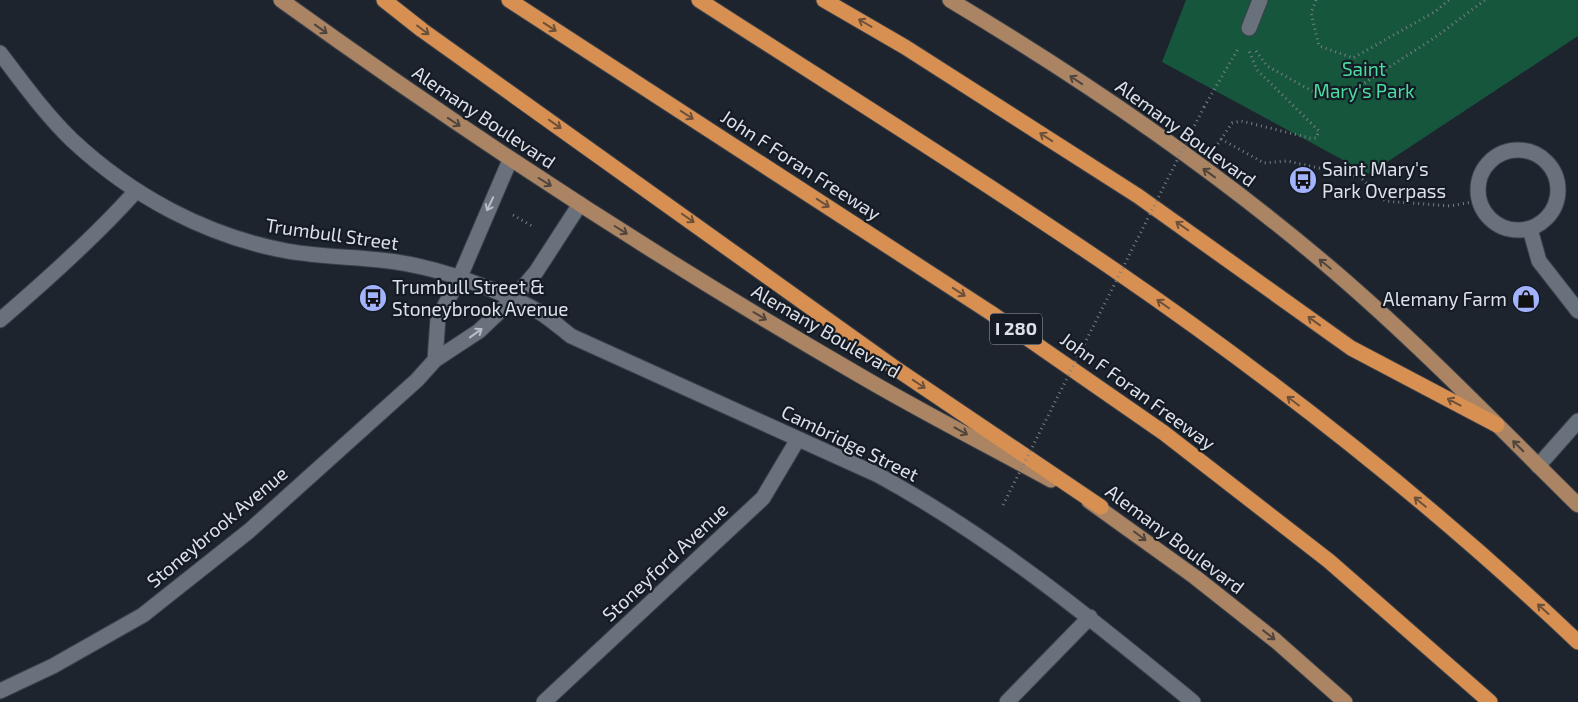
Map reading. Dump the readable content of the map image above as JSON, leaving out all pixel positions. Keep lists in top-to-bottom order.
{
  "streets": {
    "highway": ["John F Foran Freeway", "I 280"],
    "main road": ["Alemany Boulevard"],
    "street": [
      "Trumbull Street",
      "Cambridge Street",
      "Stoneybrook Avenue",
      "Stoneyford Avenue"
    ]
  },
  "crossings": [
    ["Alemany Boulevard", "Stoneybrook Avenue"],
    ["Trumbull Street", "Cambridge Street"],
    ["Trumbull Street", "Stoneybrook Avenue"],
    ["Cambridge Street", "Stoneybrook Avenue"],
    ["Cambridge Street", "Stoneyford Avenue"]
  ],
  "parks": ["Saint Mary's Park"],
  "places": {
    "bus stop": ["Saint Mary's Park Overpass", "Trumbull Street & Stoneybrook Avenue"],
    "shop": ["Alemany Farm"]
  }
}
